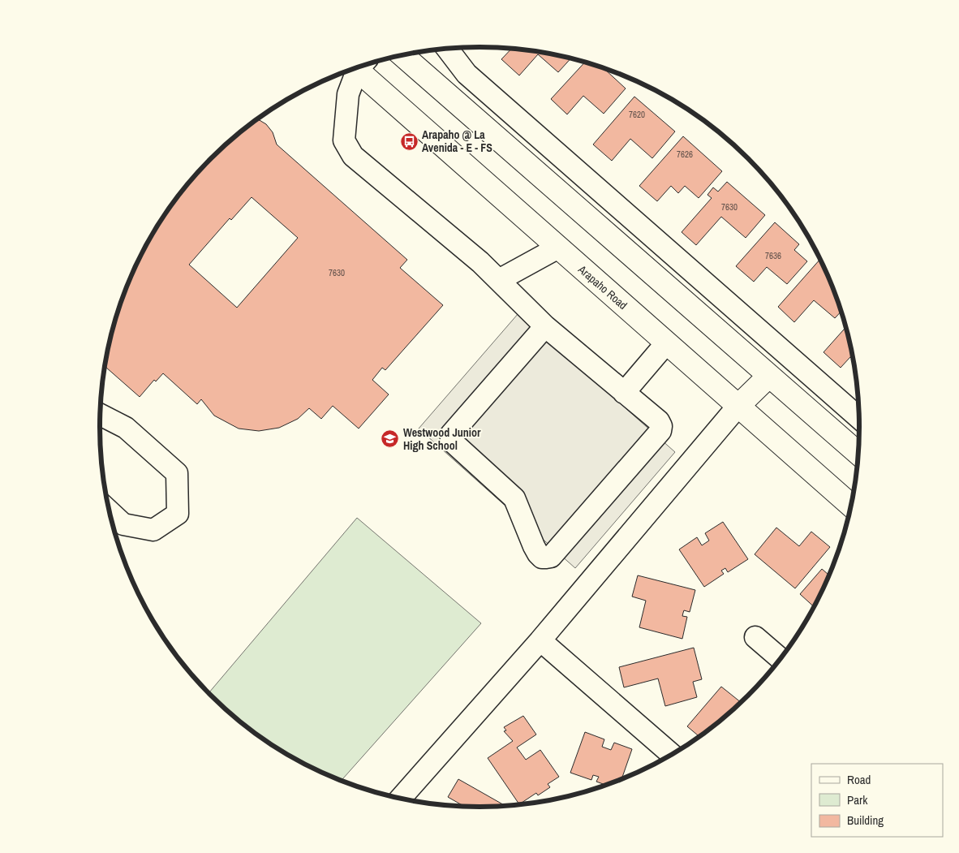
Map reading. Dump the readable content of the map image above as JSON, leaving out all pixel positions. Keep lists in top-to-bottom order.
{
  "streets": {
    "main road": ["Arapaho Road"]
  },
  "places": {
    "bus stop": ["Arapaho @ La Avenida - E - FS"],
    "school or university": ["Westwood Junior High School"]
  },
  "house_numbers": [
    "7620",
    "7626",
    "7630",
    "7636",
    "7630"
  ],
  "legend": ["Road", "Park", "Building"]
}
